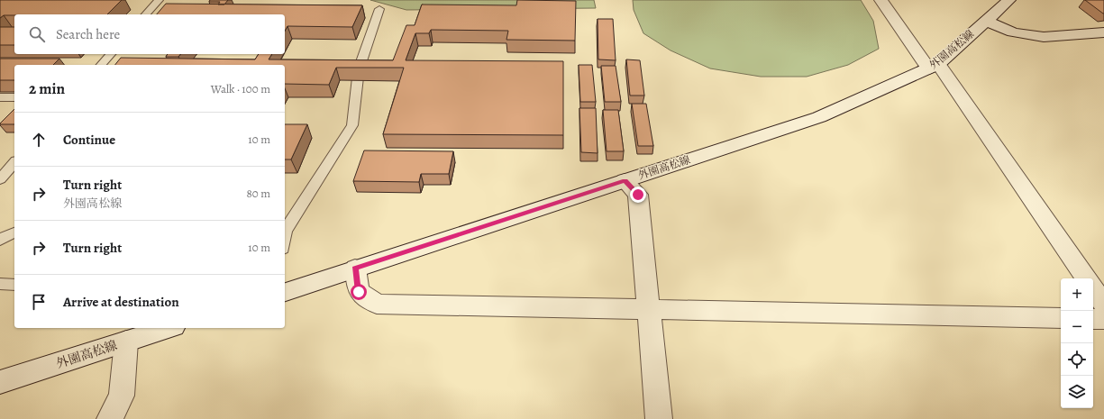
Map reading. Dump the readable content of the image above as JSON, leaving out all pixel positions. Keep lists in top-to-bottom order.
{
  "streets": {
    "street": ["外園高松線"]
  },
  "page": {
    "search": "Search here",
    "heading": ["2 min", "Walk · 100 m"],
    "list": [
      ["Continue", "10 m"],
      ["Turn right", "外園高松線", "80 m"],
      ["Turn right", "10 m"],
      "Arrive at destination"
    ],
    "map_buttons": ["+", "−"]
  }
}
